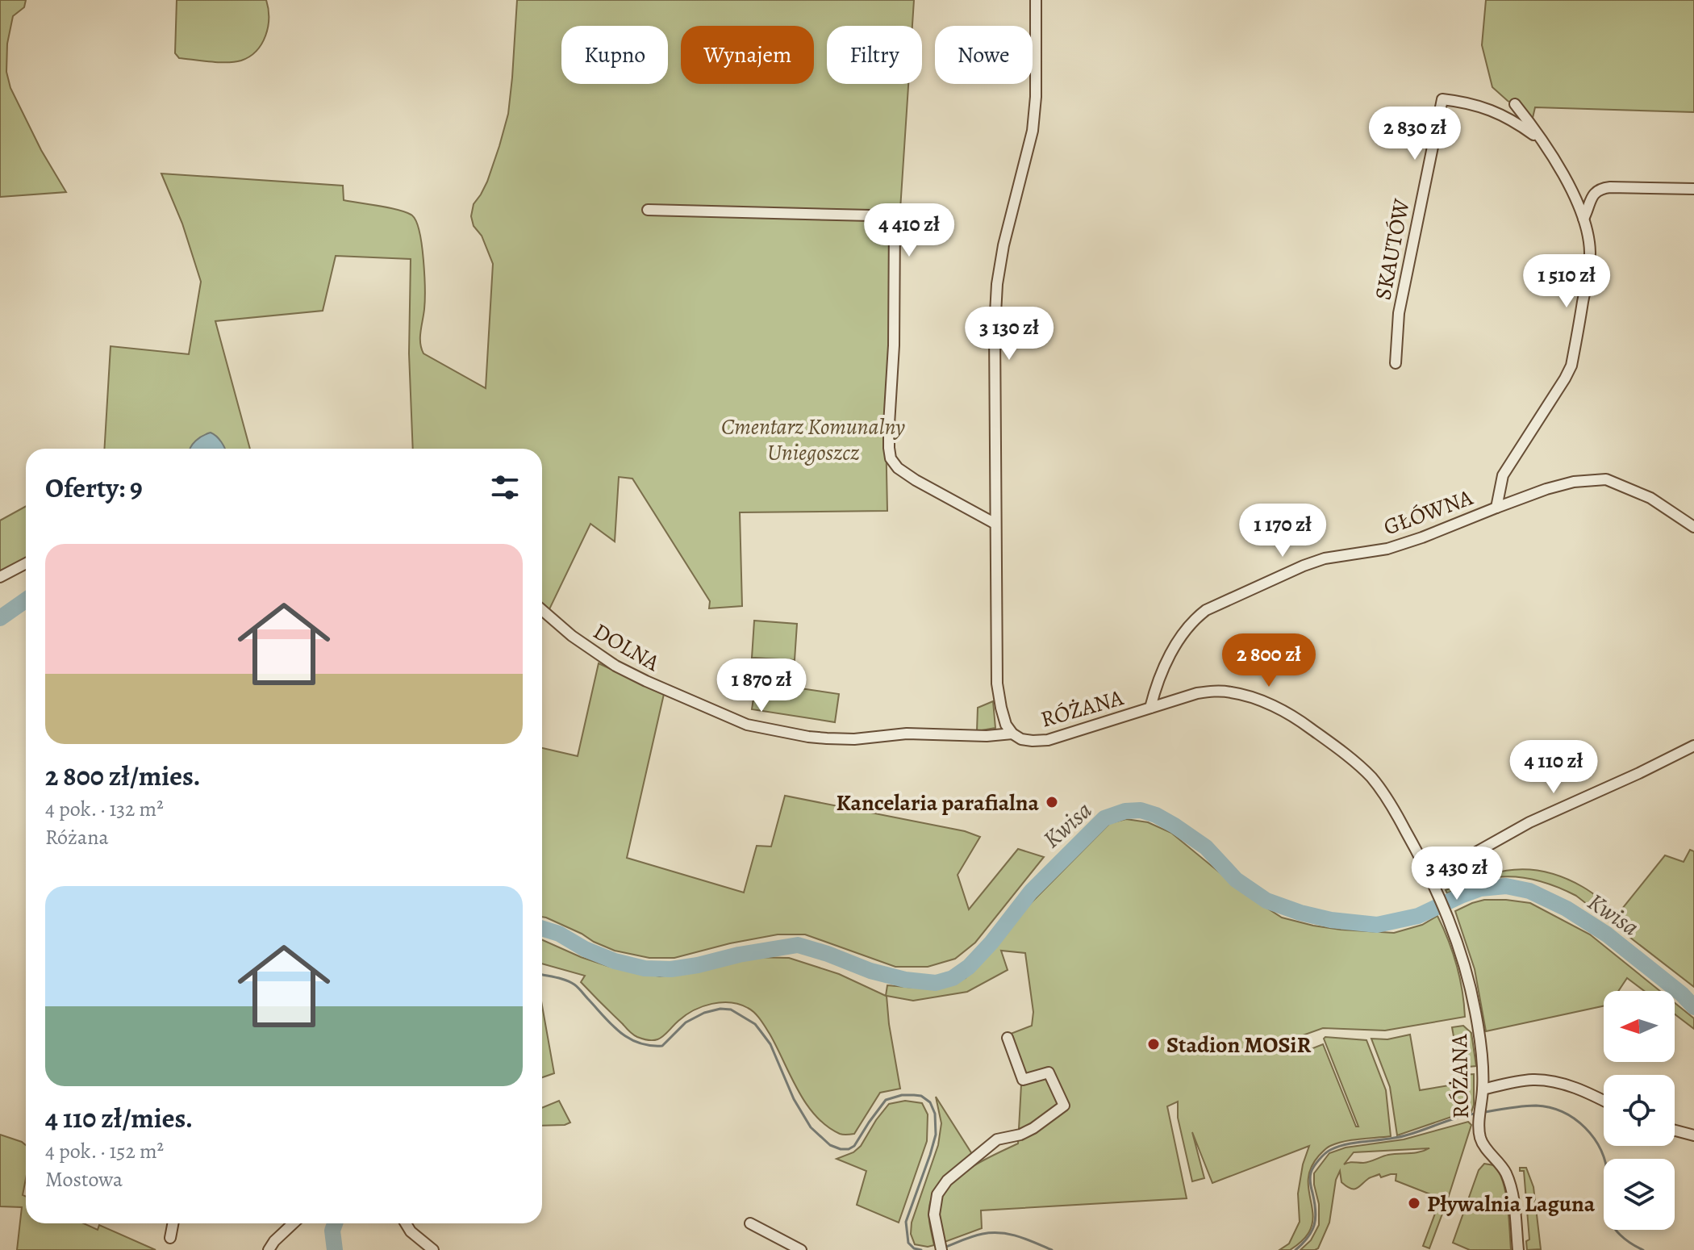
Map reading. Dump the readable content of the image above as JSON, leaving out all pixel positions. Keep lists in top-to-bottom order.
{
  "streets": {
    "street": [
      "SKAUTÓW",
      "GŁÓWNA",
      "DOLNA",
      "RÓŻANA"
    ]
  },
  "crossings": [
    ["GŁÓWNA", "RÓŻANA"],
    ["DOLNA", "RÓŻANA"]
  ],
  "water": ["Kwisa"],
  "parks": ["Cmentarz Komunalny Uniegoszcz"],
  "places": ["Kancelaria parafialna", "Stadion MOSiR", "Pływalnia Laguna"],
  "north": "left",
  "page": {
    "chip": [
      "Kupno",
      "Wynajem",
      "Filtry",
      "Nowe"
    ],
    "price": [
      "2 830 zł",
      "4 410 zł",
      "1 510 zł",
      "3 130 zł",
      "1 170 zł",
      "2 800 zł",
      "1 870 zł",
      "4 110 zł",
      "3 430 zł"
    ],
    "heading": "Oferty: 9",
    "list": [
      {
        "name": "2 800 zł/mies.",
        "note": "4 pok. · 132 m² · Różana"
      },
      {
        "name": "4 110 zł/mies.",
        "note": "4 pok. · 152 m² · Mostowa"
      }
    ]
  }
}
